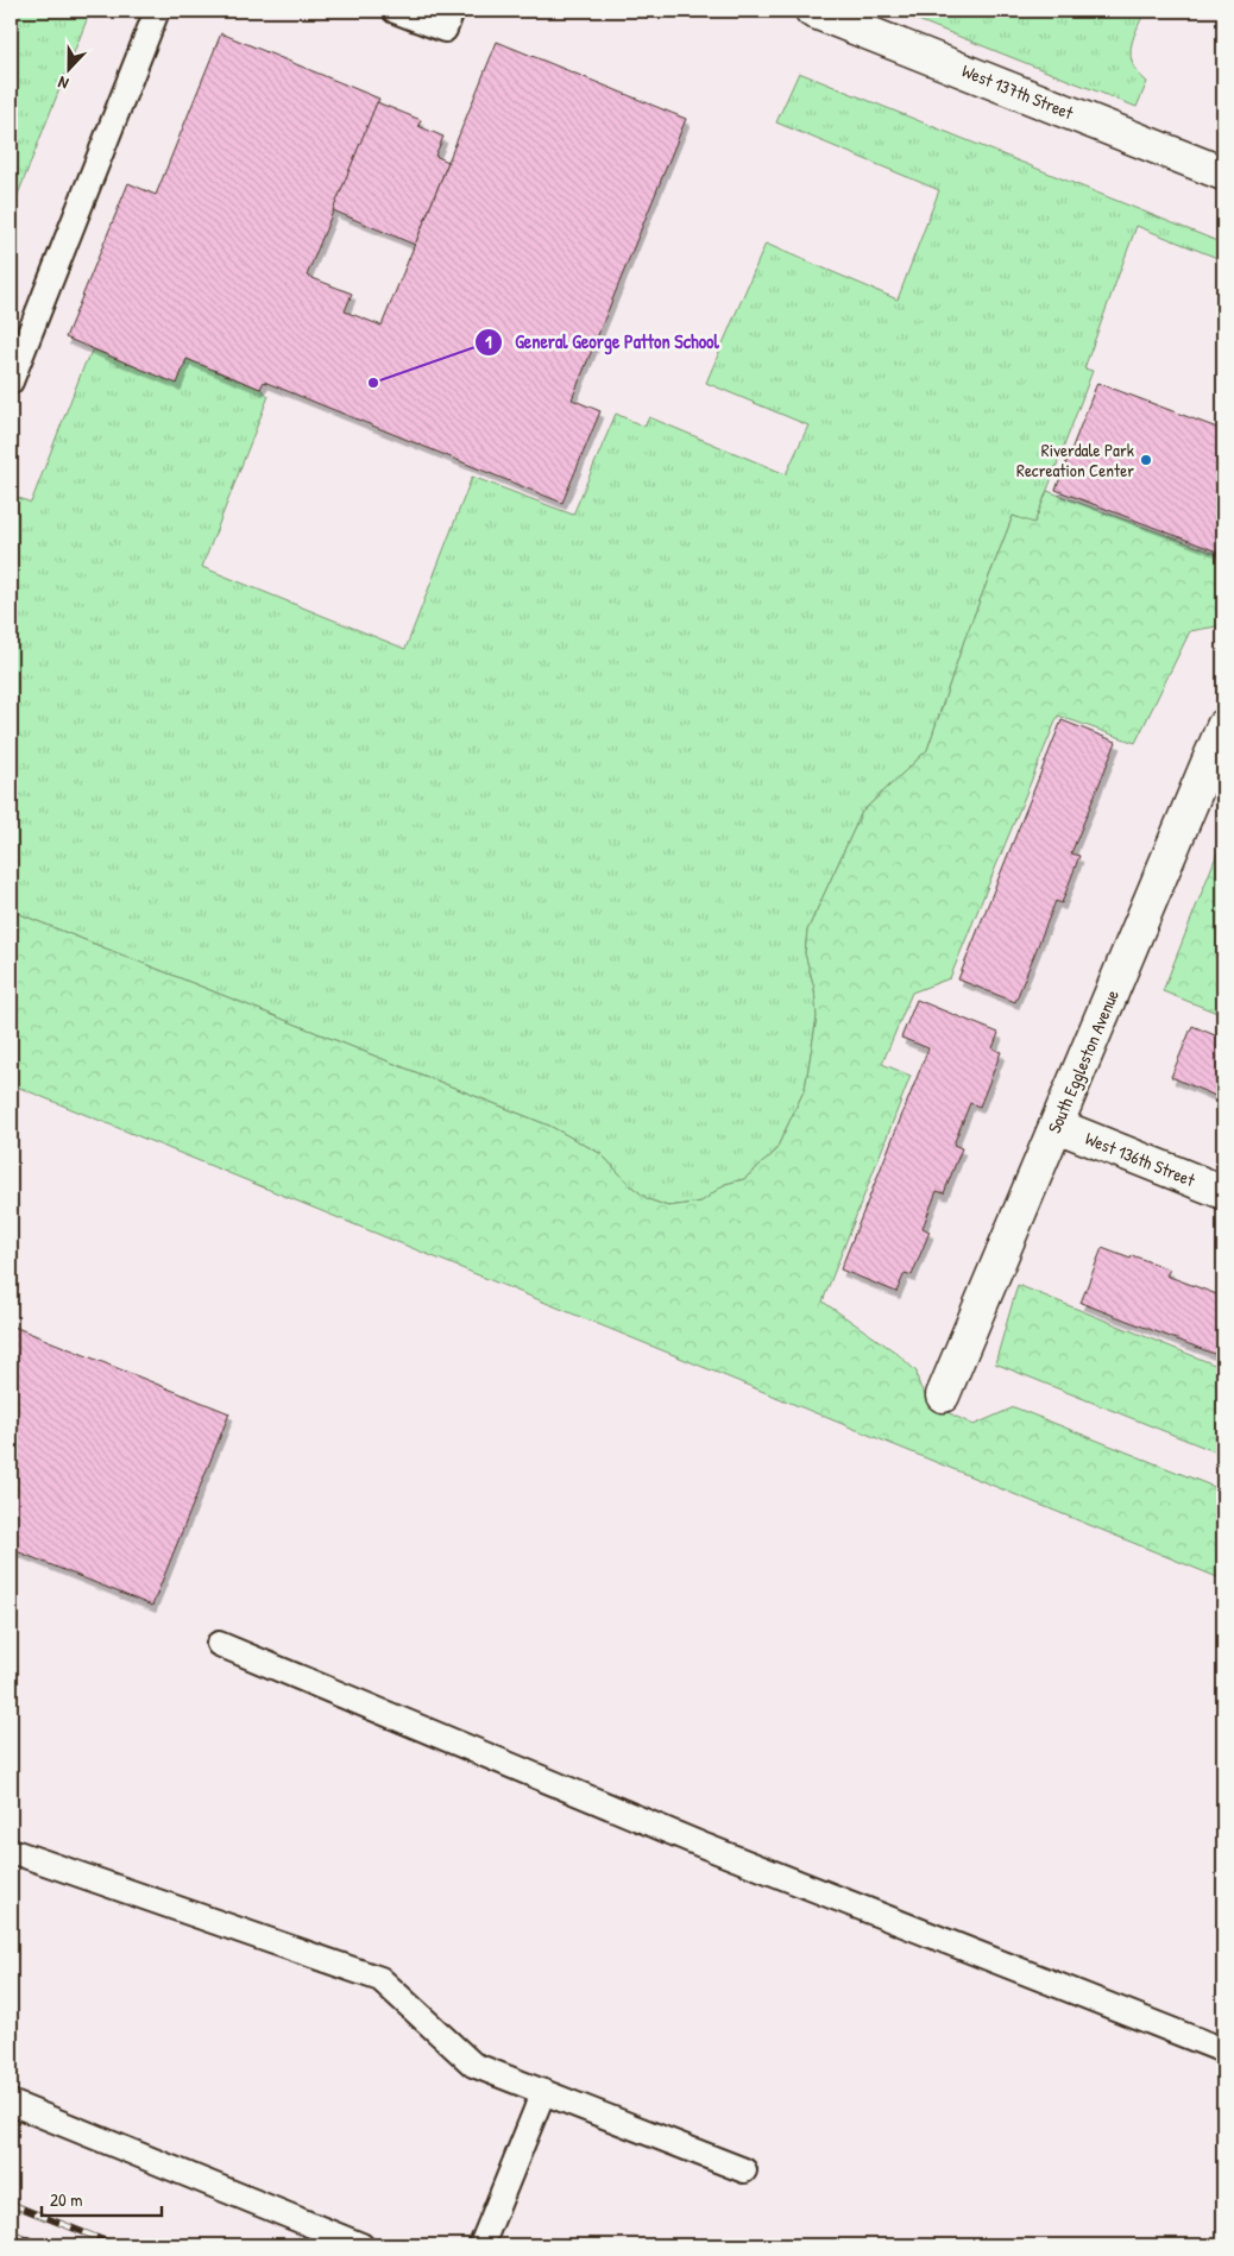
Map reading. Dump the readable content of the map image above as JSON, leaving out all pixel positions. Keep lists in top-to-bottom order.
{
  "streets": {
    "street": ["West 137th Street", "South Eggleston Avenue", "West 136th Street"]
  },
  "crossings": [
    ["South Eggleston Avenue", "West 136th Street"]
  ],
  "places": ["General George Patton School", "Riverdale Park Recreation Center"],
  "scale_bar": "20 m",
  "north": "bottom"
}
